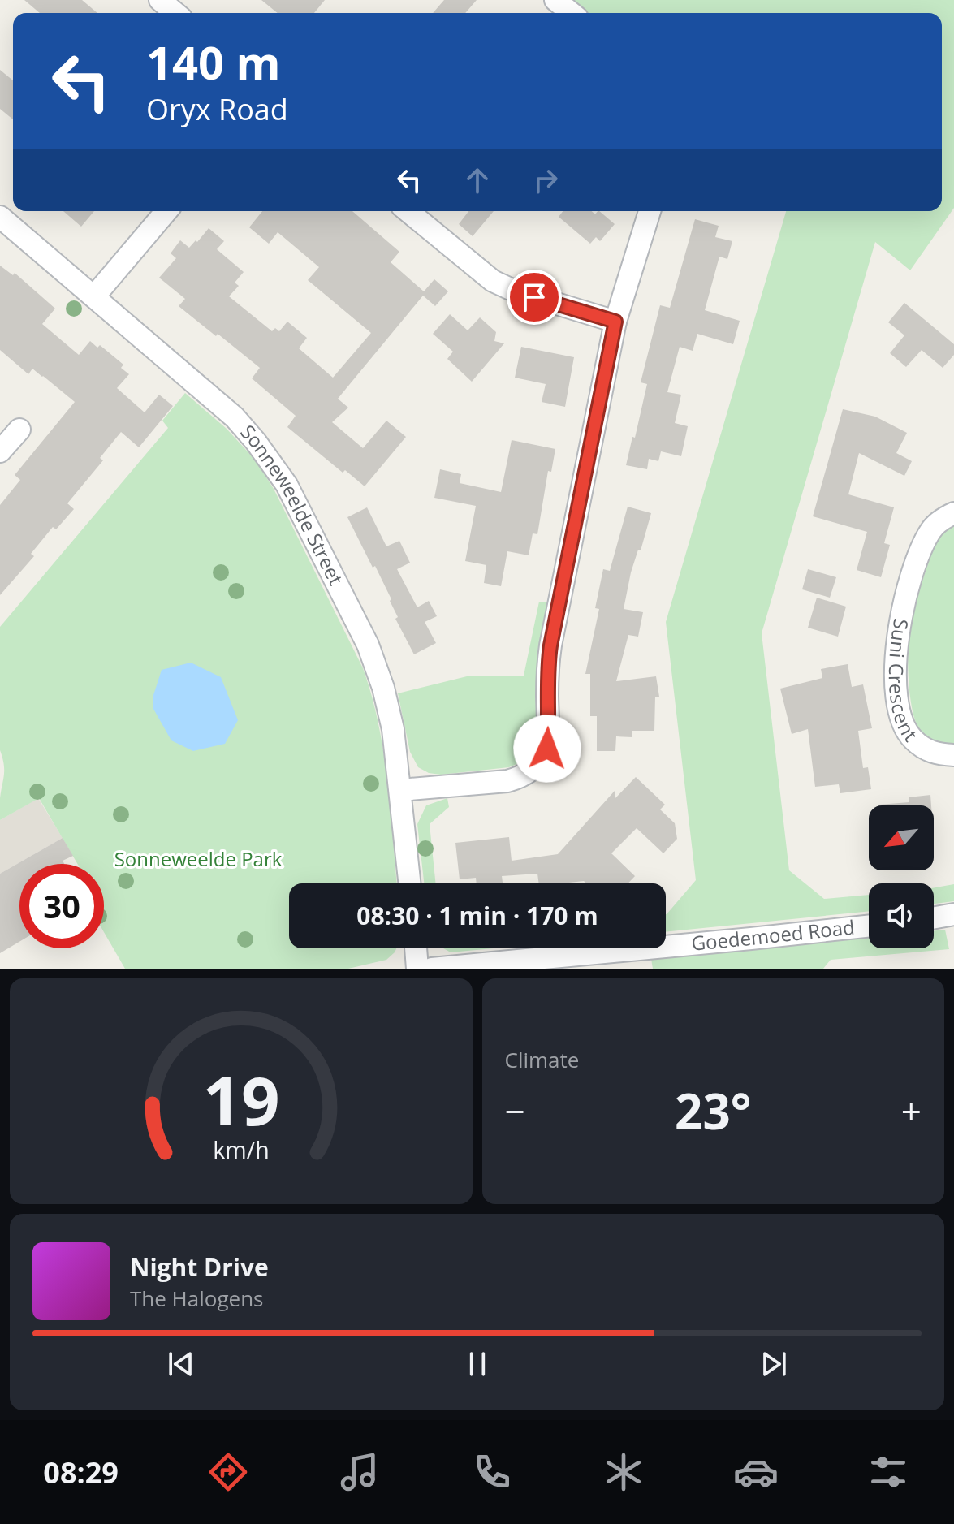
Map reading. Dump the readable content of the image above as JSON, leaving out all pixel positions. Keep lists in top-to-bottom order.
{
  "streets": {
    "street": ["Sonneweelde Street", "Suni Crescent", "Goedemoed Road"]
  },
  "parks": ["Sonneweelde Park"],
  "north": "bottom left",
  "page": {
    "turn": ["140 m", "Oryx Road"],
    "limit": "30",
    "trip": "08:30 · 1 min · 170 m",
    "tile": "Climate",
    "heat": ["−", "23°", "+"],
    "song": ["Night Drive", "The Halogens"],
    "tabs": "08:29",
    "gauge": ["19", "km/h"]
  }
}
